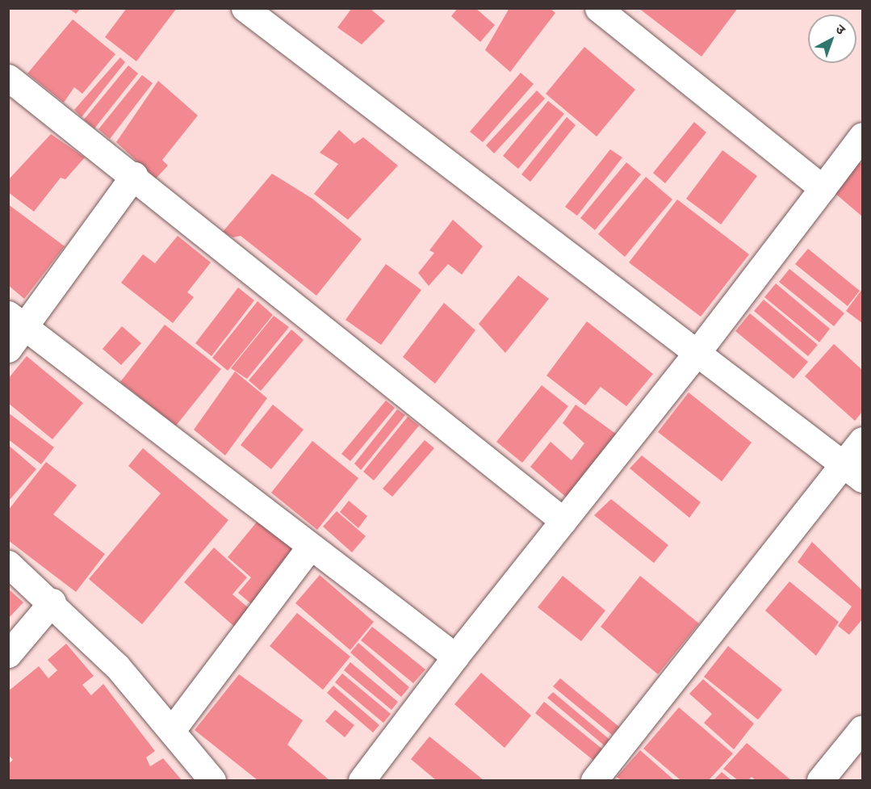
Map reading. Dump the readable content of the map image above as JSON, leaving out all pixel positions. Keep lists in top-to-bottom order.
{
  "north": "top right"
}
